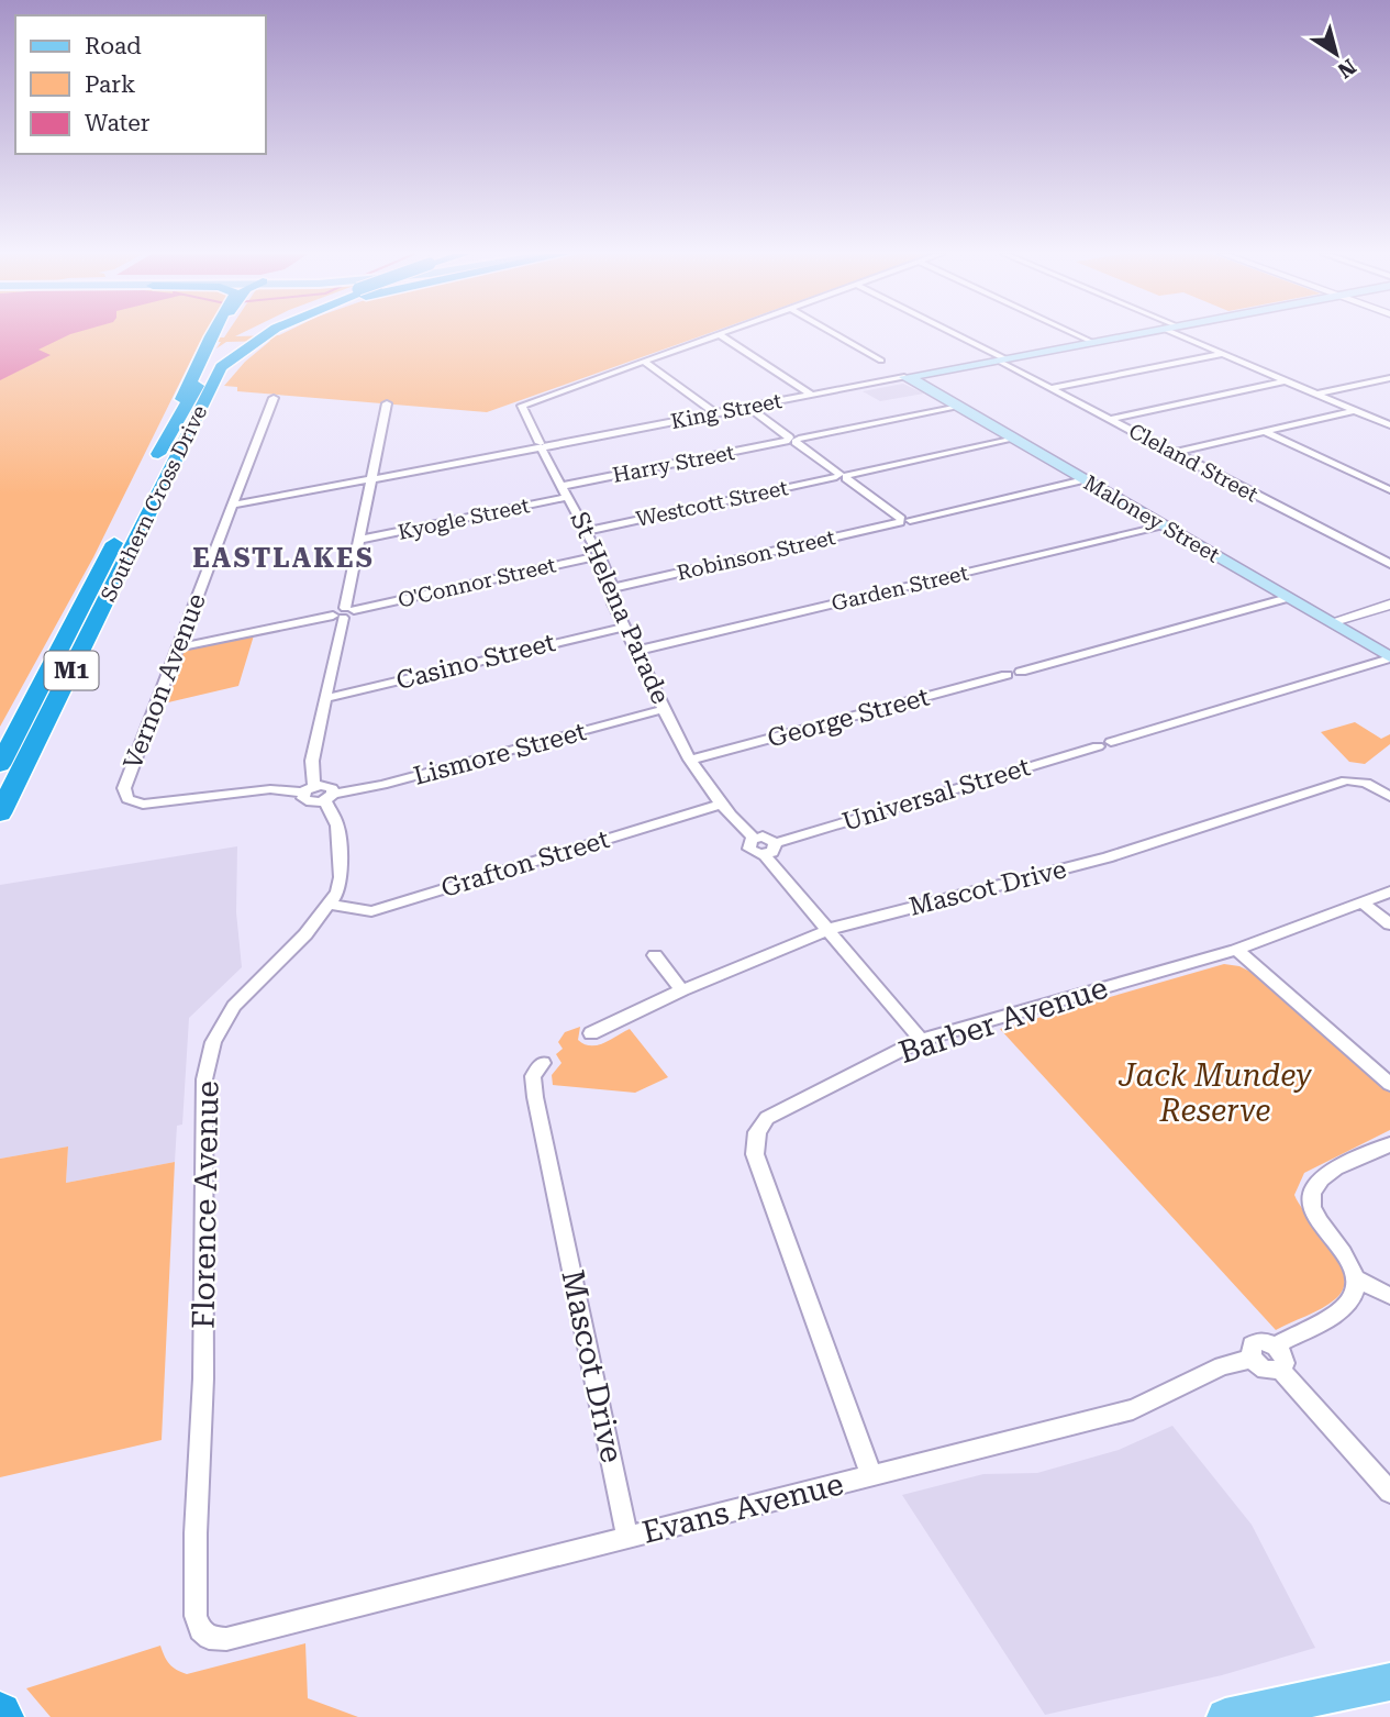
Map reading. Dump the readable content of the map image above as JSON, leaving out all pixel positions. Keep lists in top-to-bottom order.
{
  "streets": {
    "highway": ["Southern Cross Drive", "M1"],
    "main road": ["King Street", "Maloney Street"],
    "street": [
      "Cleland Street",
      "Harry Street",
      "Westcott Street",
      "Kyogle Street",
      "Robinson Street",
      "O'Connor Street",
      "Garden Street",
      "St Helena Parade",
      "Casino Street",
      "Vernon Avenue",
      "George Street",
      "Lismore Street",
      "Universal Street",
      "Grafton Street",
      "Mascot Drive",
      "Barber Avenue",
      "Florence Avenue",
      "Evans Avenue"
    ]
  },
  "crossings": [
    ["King Street", "Cleland Street"],
    ["King Street", "Maloney Street"],
    ["King Street", "St Helena Parade"],
    ["King Street", "Vernon Avenue"],
    ["Harry Street", "Maloney Street"],
    ["Harry Street", "St Helena Parade"],
    ["Westcott Street", "Maloney Street"],
    ["Westcott Street", "St Helena Parade"],
    ["Kyogle Street", "St Helena Parade"],
    ["Maloney Street", "Robinson Street"],
    ["Maloney Street", "Garden Street"],
    ["Maloney Street", "George Street"],
    ["Robinson Street", "St Helena Parade"],
    ["O'Connor Street", "St Helena Parade"],
    ["O'Connor Street", "Vernon Avenue"],
    ["Garden Street", "St Helena Parade"],
    ["St Helena Parade", "Casino Street"],
    ["St Helena Parade", "George Street"],
    ["St Helena Parade", "Lismore Street"],
    ["St Helena Parade", "Universal Street"],
    ["St Helena Parade", "Grafton Street"],
    ["Lismore Street", "Florence Avenue"],
    ["Grafton Street", "Florence Avenue"],
    ["Mascot Drive", "Evans Avenue"],
    ["Barber Avenue", "Evans Avenue"],
    ["Florence Avenue", "Evans Avenue"]
  ],
  "districts": ["EASTLAKES"],
  "parks": ["Jack Mundey Reserve"],
  "legend": ["Road", "Park", "Water"],
  "north": "bottom right"
}
